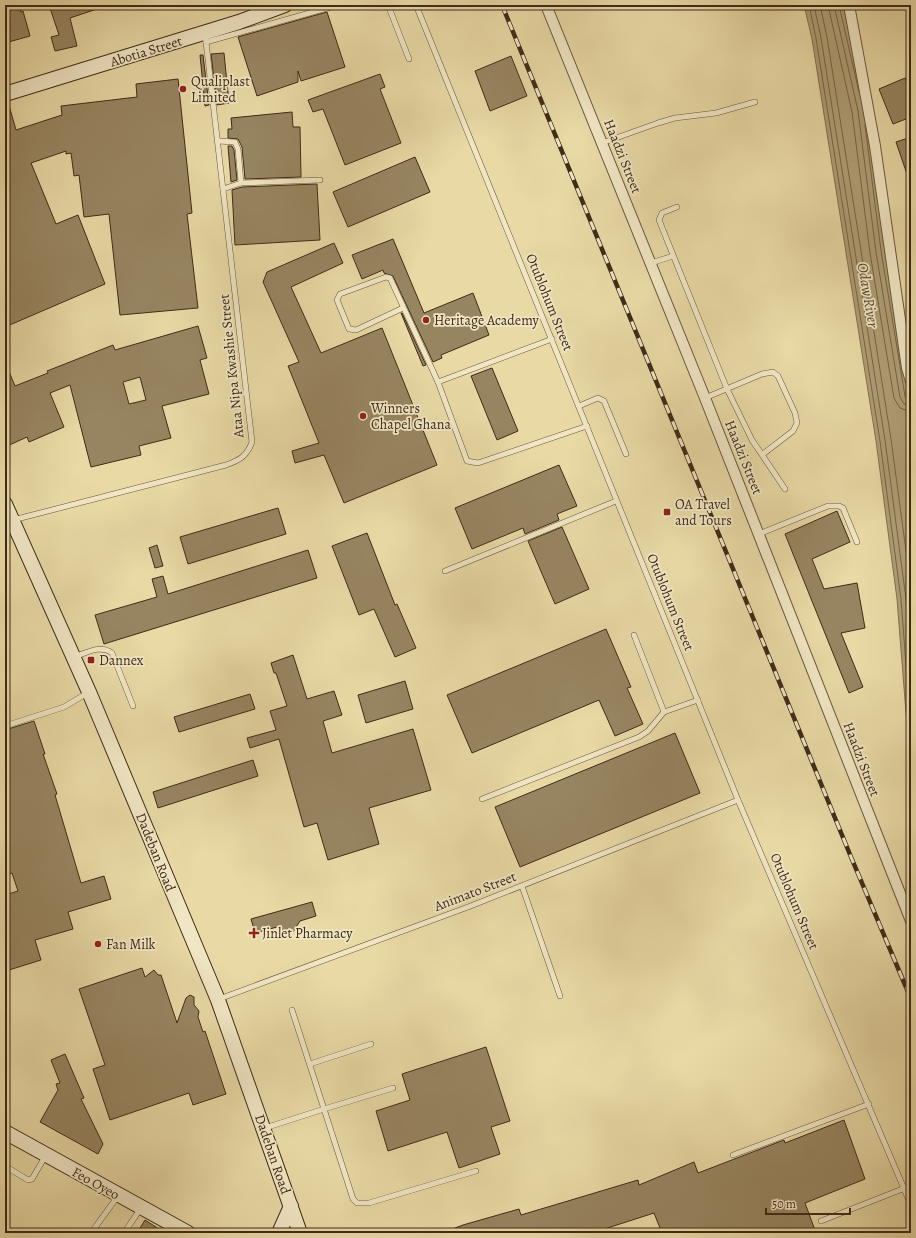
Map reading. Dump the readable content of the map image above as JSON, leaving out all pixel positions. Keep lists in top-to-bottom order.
{
  "streets": {
    "street": [
      "Abotia Street",
      "Haadzi Street",
      "Dadeban Road",
      "Feo Oyeo"
    ],
    "lane": ["Otublohum Street", "Ataa Nipa Kwashie Street", "Animato Street"]
  },
  "crossings": [
    ["Abotia Street", "Ataa Nipa Kwashie Street"],
    ["Otublohum Street", "Animato Street"],
    ["Ataa Nipa Kwashie Street", "Dadeban Road"],
    ["Dadeban Road", "Animato Street"]
  ],
  "water": ["Odaw River"],
  "places": {
    "other": [
      "Qualiplast Limited",
      "Heritage Academy",
      "Winners Chapel Ghana",
      "Fan Milk"
    ],
    "transit": ["OA Travel and Tours", "Dannex"],
    "health": ["Jinlet Pharmacy"]
  },
  "scale_bar": "50 m"
}
